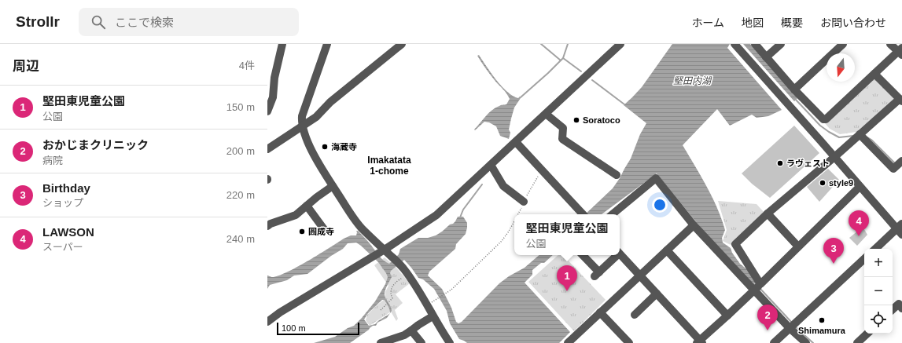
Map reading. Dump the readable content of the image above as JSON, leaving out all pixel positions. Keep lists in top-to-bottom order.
{
  "districts": ["Imakatata 1-chome"],
  "water": ["堅田内湖"],
  "places": [
    "Soratoco",
    "海蔵寺",
    "ラヴェスト",
    "style9",
    "圓成寺",
    "Shimamura"
  ],
  "scale_bar": "100 m",
  "north": "bottom",
  "page": {
    "header": "Strollr",
    "search": "ここで検索",
    "nav": [
      "ホーム",
      "地図",
      "概要",
      "お問い合わせ"
    ],
    "heading": ["周辺", "4件"],
    "list": [
      {
        "mark": "1",
        "name": "堅田東児童公園",
        "note": "公園",
        "value": "150 m"
      },
      {
        "mark": "2",
        "name": "おかじまクリニック",
        "note": "病院",
        "value": "200 m"
      },
      {
        "mark": "3",
        "name": "Birthday",
        "note": "ショップ",
        "value": "220 m"
      },
      {
        "mark": "4",
        "name": "LAWSON",
        "note": "スーパー",
        "value": "240 m"
      }
    ],
    "pins": [
      "4",
      "3",
      "1",
      "2"
    ],
    "popup": ["堅田東児童公園", "公園"],
    "map_buttons": ["+", "−"],
    "scale": "100 m"
  }
}
